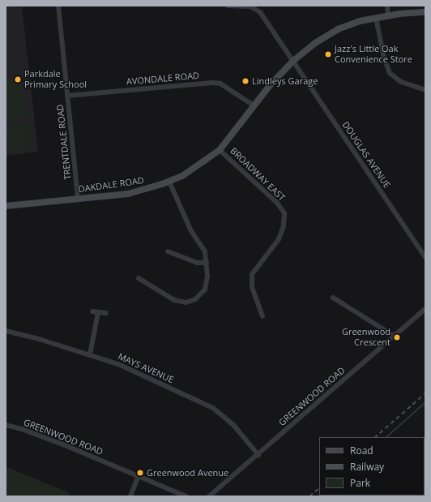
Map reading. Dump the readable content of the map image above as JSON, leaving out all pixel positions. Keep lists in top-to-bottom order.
{
  "streets": {
    "street": [
      "AVONDALE ROAD",
      "TRENTDALE ROAD",
      "DOUGLAS AVENUE",
      "BROADWAY EAST",
      "OAKDALE ROAD",
      "MAYS AVENUE",
      "GREENWOOD ROAD"
    ]
  },
  "crossings": [
    ["AVONDALE ROAD", "TRENTDALE ROAD"],
    ["AVONDALE ROAD", "OAKDALE ROAD"],
    ["TRENTDALE ROAD", "OAKDALE ROAD"],
    ["DOUGLAS AVENUE", "OAKDALE ROAD"],
    ["BROADWAY EAST", "OAKDALE ROAD"],
    ["MAYS AVENUE", "GREENWOOD ROAD"]
  ],
  "places": [
    "Jazz's Little Oak Convenience Store",
    "Parkdale Primary School",
    "Lindleys Garage",
    "Greenwood Crescent",
    "Greenwood Avenue"
  ],
  "legend": ["Road", "Railway", "Park"]
}
